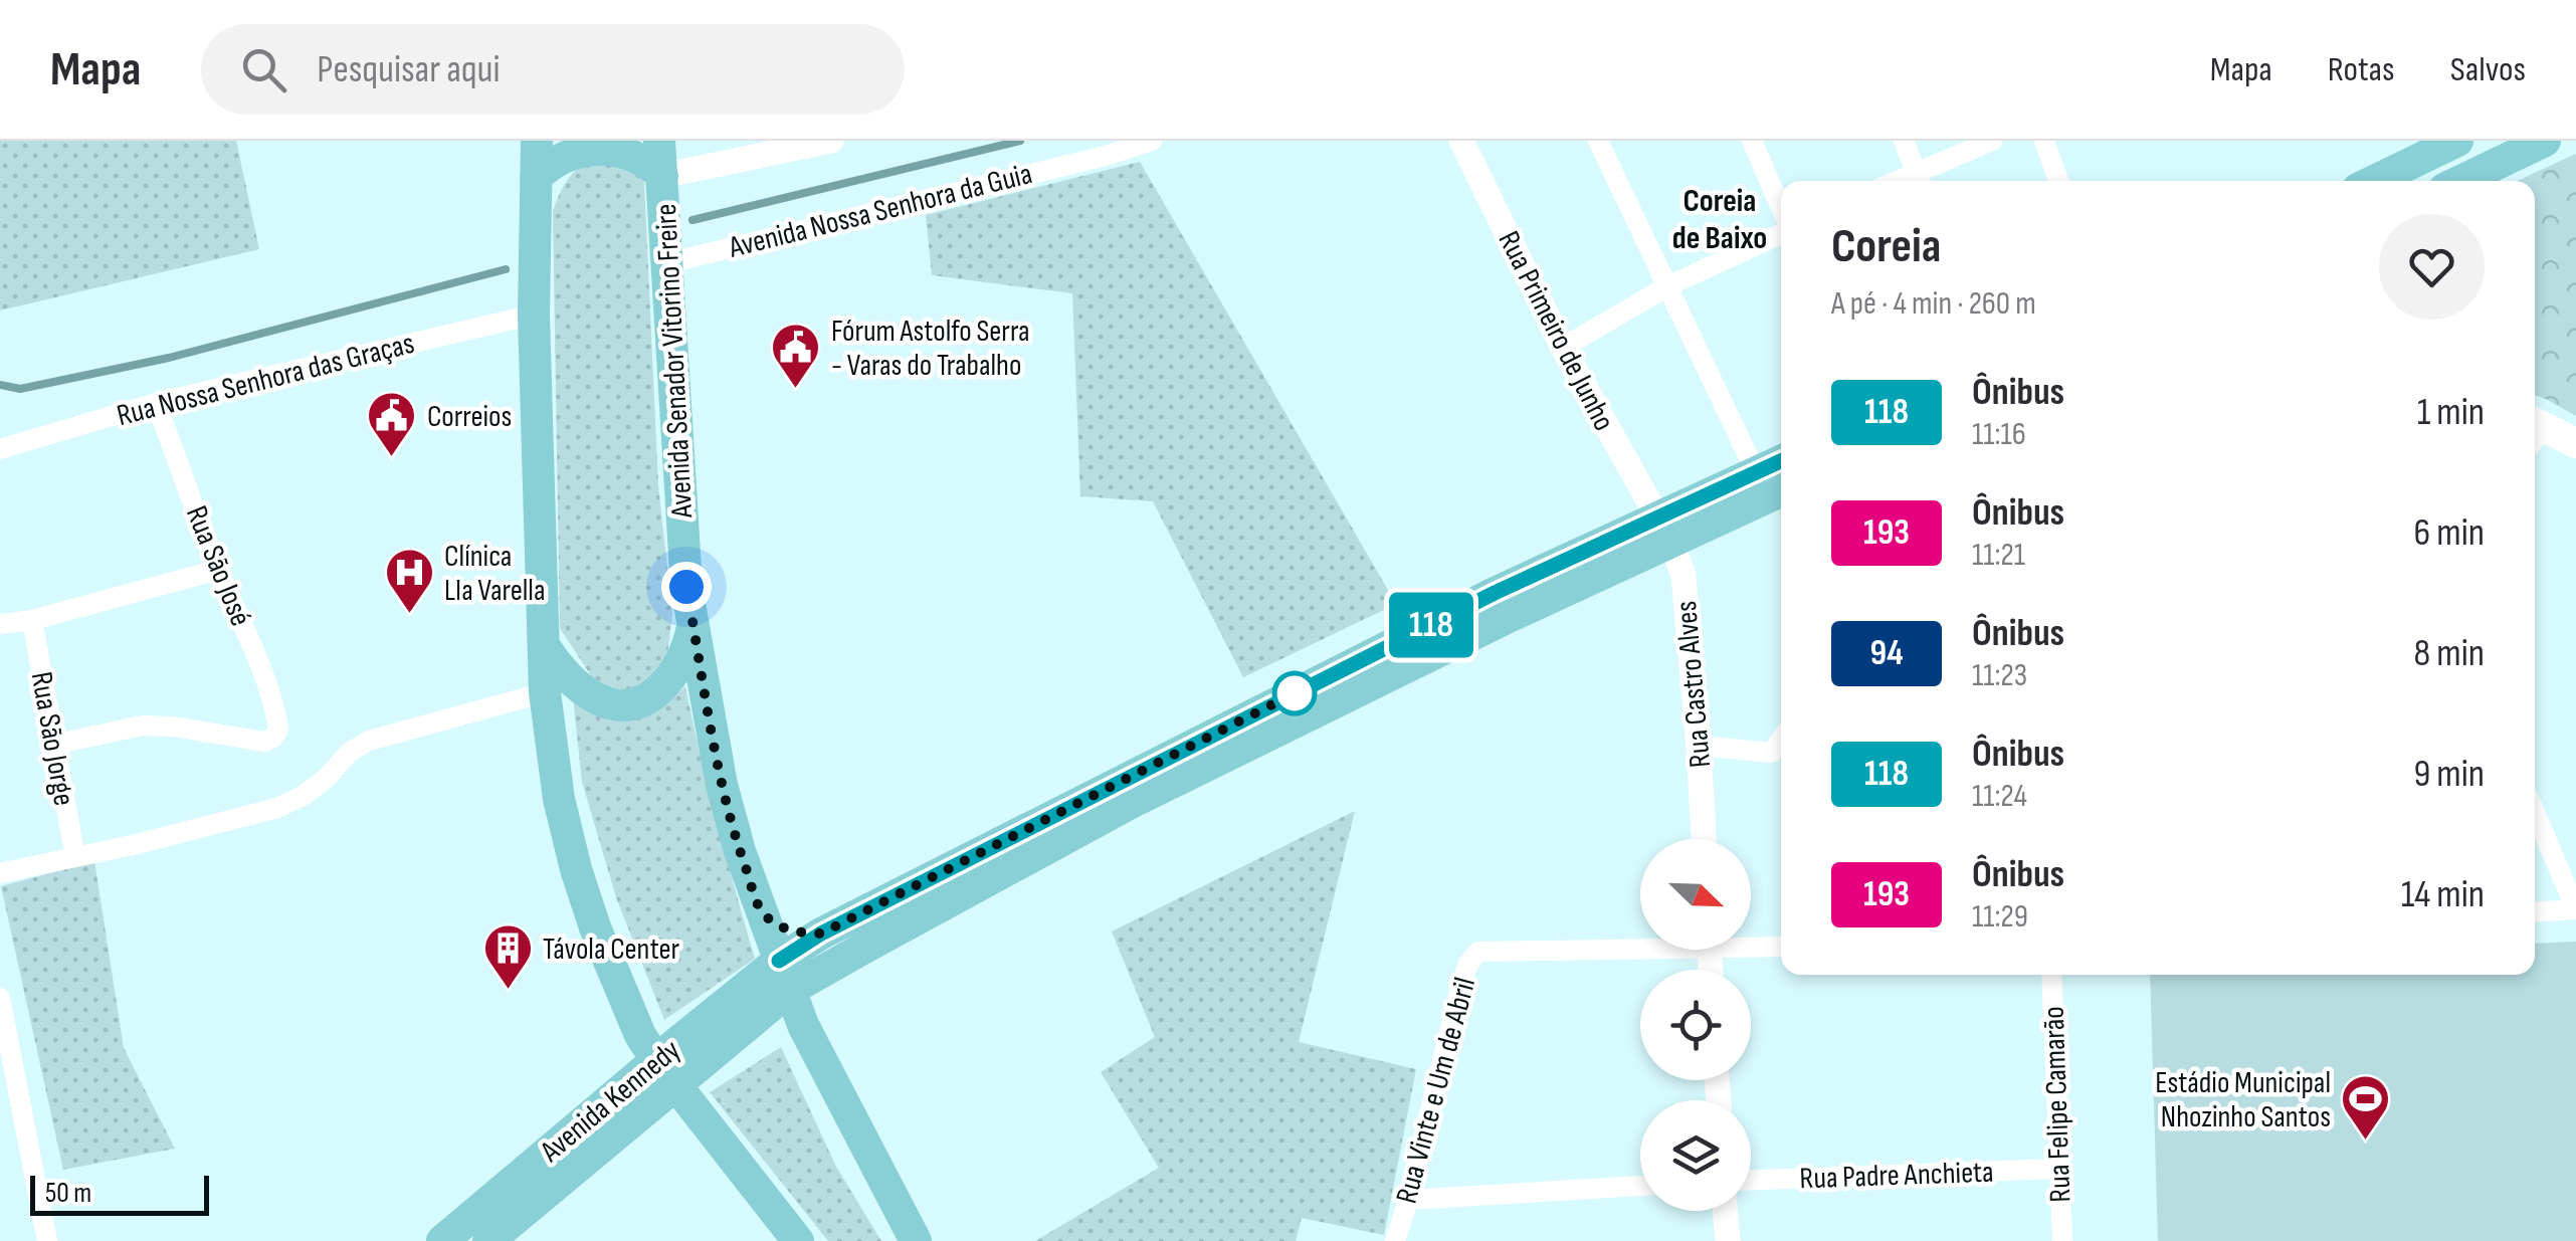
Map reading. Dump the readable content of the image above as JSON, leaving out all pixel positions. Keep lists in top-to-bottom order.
{
  "streets": {
    "main road": ["Avenida Senador Vitorino Freire", "Avenida Kennedy"],
    "street": [
      "Avenida Nossa Senhora da Guia",
      "Rua Primeiro de Junho",
      "Rua Nossa Senhora das Graças",
      "Rua São José",
      "Rua Castro Alves",
      "Rua São Jorge",
      "Rua Vinte e Um de Abril",
      "Rua Felipe Camarão",
      "Rua Padre Anchieta"
    ]
  },
  "crossings": [
    ["Avenida Nossa Senhora da Guia", "Avenida Senador Vitorino Freire"],
    ["Rua Primeiro de Junho", "Rua Castro Alves"],
    ["Avenida Senador Vitorino Freire", "Avenida Kennedy"],
    ["Rua Nossa Senhora das Graças", "Rua São José"],
    ["Rua São José", "Rua São Jorge"],
    ["Rua Felipe Camarão", "Rua Padre Anchieta"]
  ],
  "districts": ["Coreia de Baixo"],
  "places": {
    "public building": ["Fórum Astolfo Serra - Varas do Trabalho", "Correios"],
    "hospital": ["Clínica LIa Varella"],
    "building": ["Távola Center"],
    "sports": ["Estádio Municipal Nhozinho Santos"]
  },
  "lines": ["bus line 118"],
  "scale_bar": "50 m",
  "north": "bottom right",
  "page": {
    "header": "Mapa",
    "search": "Pesquisar aqui",
    "nav": ["Mapa", "Rotas", "Salvos"],
    "on_map": "118",
    "heading": ["Coreia", "A pé · 4 min · 260 m"],
    "list": [
      {
        "mark": "118",
        "name": "Ônibus",
        "note": "11:16",
        "value": "1 min"
      },
      {
        "mark": "193",
        "name": "Ônibus",
        "note": "11:21",
        "value": "6 min"
      },
      {
        "mark": "94",
        "name": "Ônibus",
        "note": "11:23",
        "value": "8 min"
      },
      {
        "mark": "118",
        "name": "Ônibus",
        "note": "11:24",
        "value": "9 min"
      },
      {
        "mark": "193",
        "name": "Ônibus",
        "note": "11:29",
        "value": "14 min"
      }
    ],
    "scale": "50 m"
  }
}
